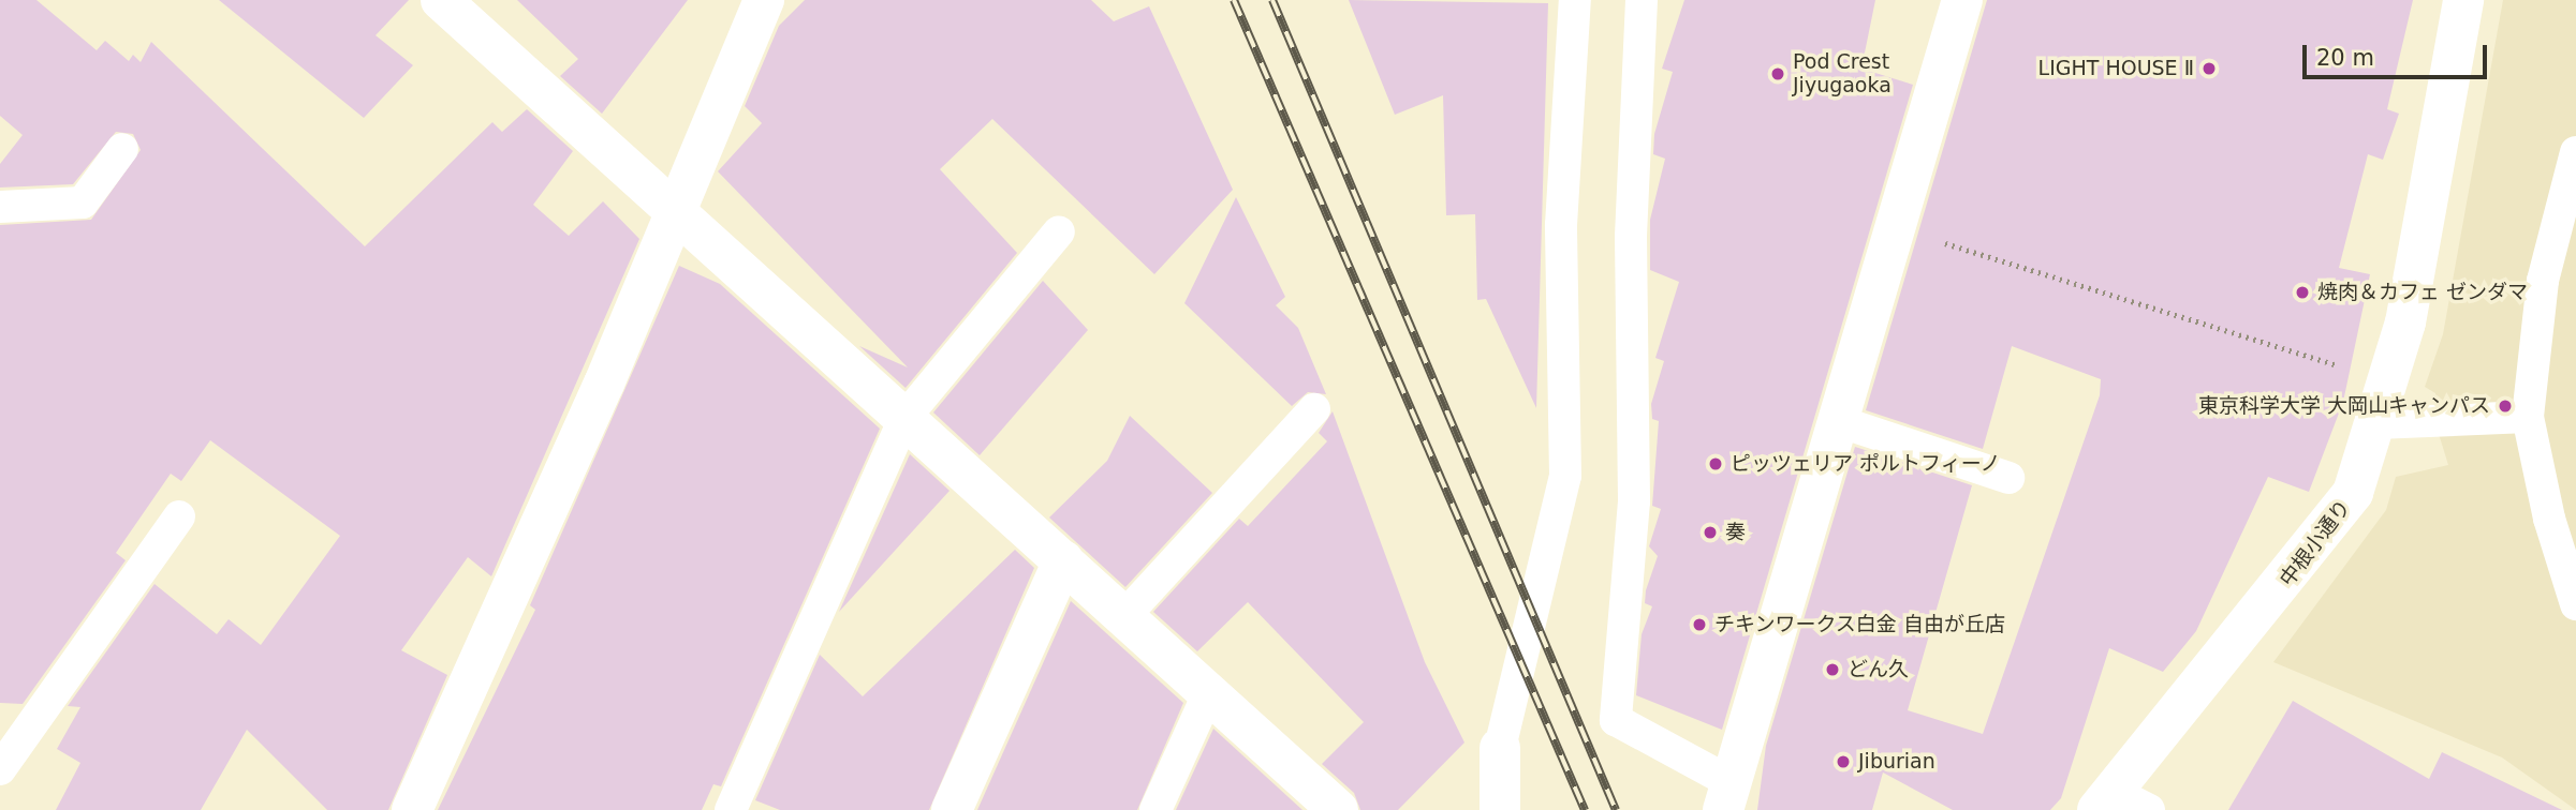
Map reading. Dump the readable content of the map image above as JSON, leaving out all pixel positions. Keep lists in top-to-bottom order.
{
  "streets": {
    "street": ["中根小通り"]
  },
  "places": [
    "LIGHT HOUSE Ⅱ",
    "Pod Crest Jiyugaoka",
    "焼肉＆カフェ ゼンダマ",
    "東京科学大学 大岡山キャンパス",
    "ピッツェリア ポルトフィーノ",
    "奏",
    "チキンワークス白金 自由が丘店",
    "どん久",
    "Jiburian"
  ],
  "scale_bar": "20 m"
}
